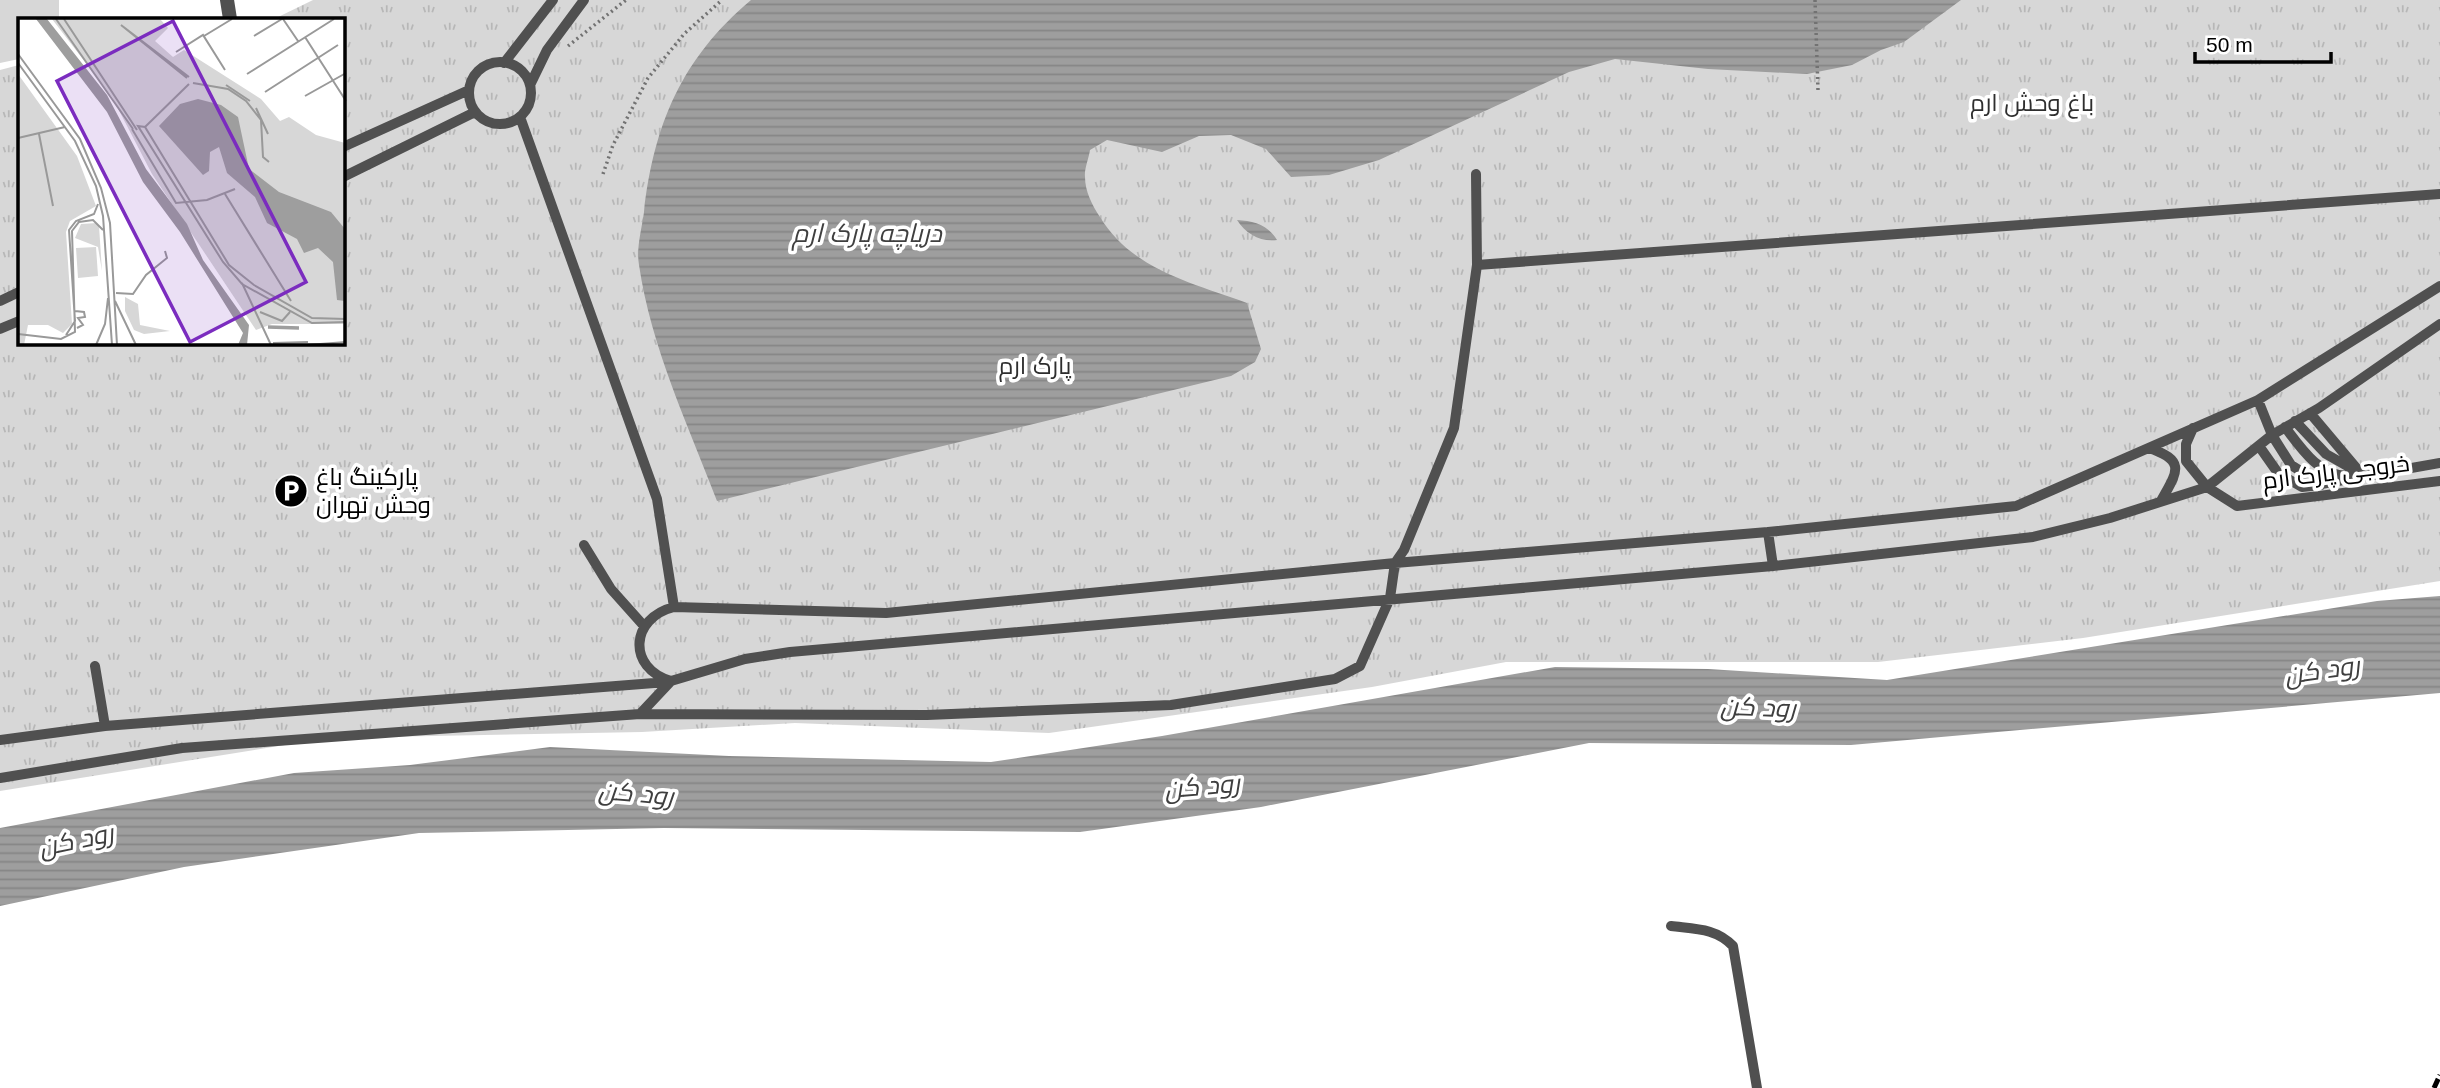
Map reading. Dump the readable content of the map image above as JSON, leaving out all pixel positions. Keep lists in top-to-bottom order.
{
  "streets": {
    "lane": ["خروجی پارک ارم"]
  },
  "water": ["دریاچه پارک ارم", "رود کن"],
  "parks": ["باغ وحش ارم", "پارک ارم"],
  "places": {
    "parking": ["پارکینگ باغ وحش تهران"]
  },
  "scale_bar": "50 m"
}
